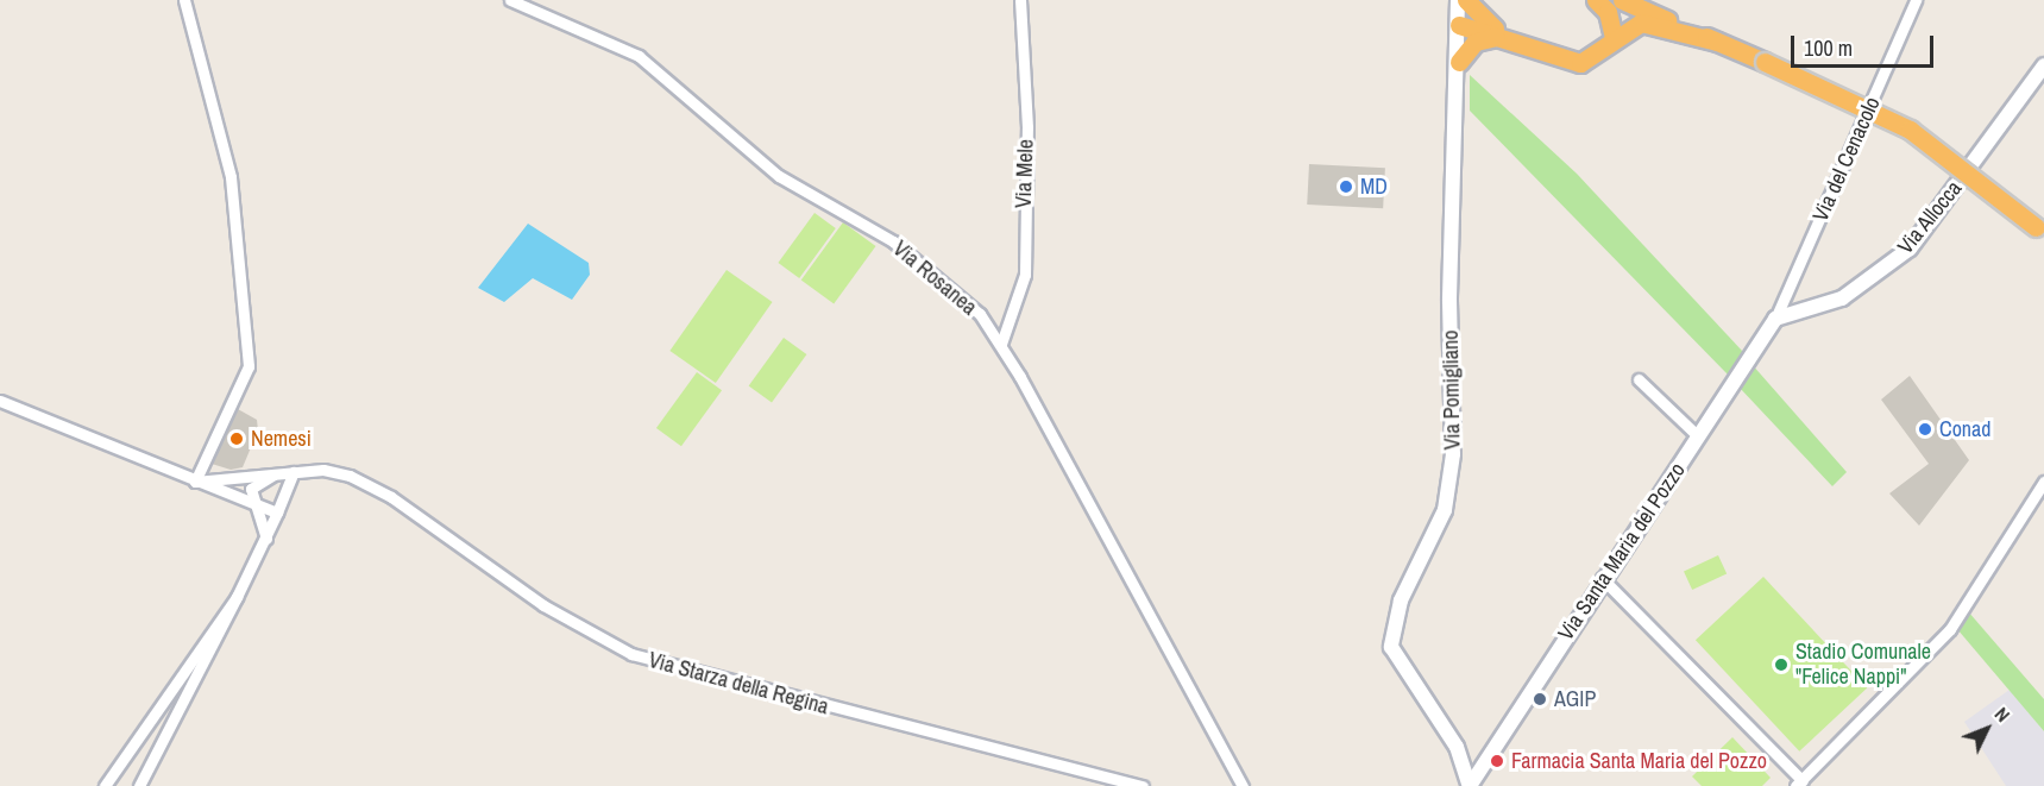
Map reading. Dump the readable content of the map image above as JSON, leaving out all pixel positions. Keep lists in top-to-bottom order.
{
  "streets": {
    "street": [
      "Via del Cenacolo",
      "Via Mele",
      "Via Allocca",
      "Via Rosanea",
      "Via Pomigliano",
      "Via Santa Maria del Pozzo",
      "Via Starza della Regina"
    ]
  },
  "crossings": [
    ["Via del Cenacolo", "Via Allocca"],
    ["Via del Cenacolo", "Via Santa Maria del Pozzo"],
    ["Via Mele", "Via Rosanea"],
    ["Via Allocca", "Via Santa Maria del Pozzo"],
    ["Via Pomigliano", "Via Santa Maria del Pozzo"]
  ],
  "places": [
    "MD",
    "Conad",
    "Nemesi",
    "Stadio Comunale \"Felice Nappi\"",
    "AGIP",
    "Farmacia Santa Maria del Pozzo"
  ],
  "scale_bar": "100 m",
  "north": "top right"
}
